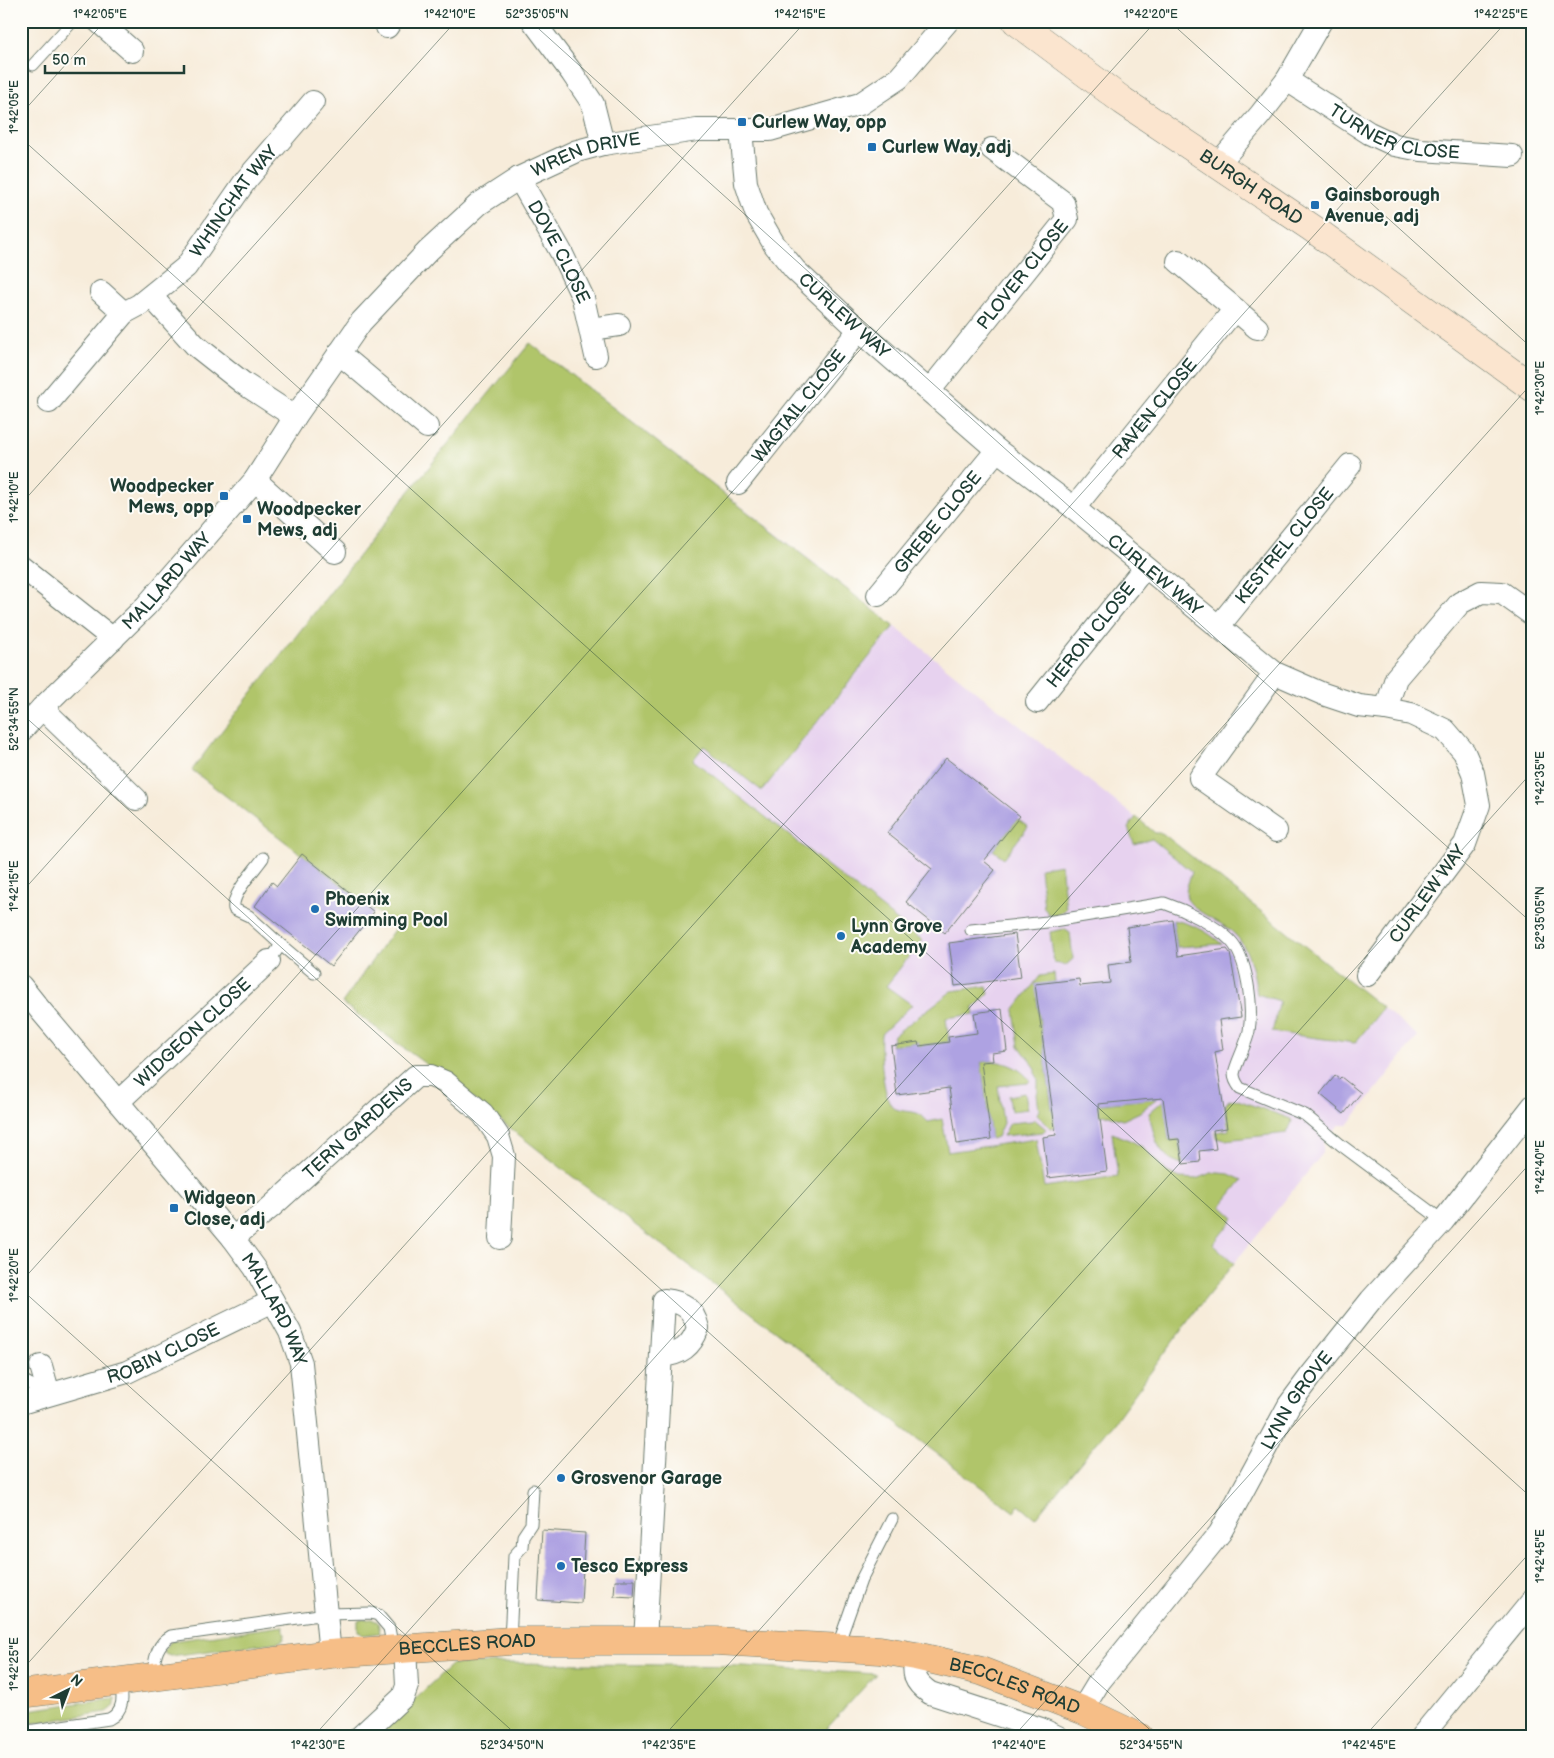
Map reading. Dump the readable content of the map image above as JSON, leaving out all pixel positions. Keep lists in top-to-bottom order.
{
  "streets": {
    "highway": ["BECCLES ROAD"],
    "street": [
      "TURNER CLOSE",
      "WREN DRIVE",
      "BURGH ROAD",
      "WHINCHAT WAY",
      "DOVE CLOSE",
      "PLOVER CLOSE",
      "CURLEW WAY",
      "WAGTAIL CLOSE",
      "RAVEN CLOSE",
      "GREBE CLOSE",
      "KESTREL CLOSE",
      "MALLARD WAY",
      "HERON CLOSE",
      "WIDGEON CLOSE",
      "TERN GARDENS",
      "ROBIN CLOSE",
      "LYNN GROVE"
    ]
  },
  "crossings": [
    ["WREN DRIVE", "DOVE CLOSE"],
    ["WREN DRIVE", "CURLEW WAY"],
    ["WREN DRIVE", "MALLARD WAY"],
    ["PLOVER CLOSE", "CURLEW WAY"],
    ["CURLEW WAY", "WAGTAIL CLOSE"],
    ["CURLEW WAY", "RAVEN CLOSE"],
    ["CURLEW WAY", "GREBE CLOSE"],
    ["CURLEW WAY", "KESTREL CLOSE"],
    ["CURLEW WAY", "HERON CLOSE"],
    ["MALLARD WAY", "WIDGEON CLOSE"],
    ["MALLARD WAY", "TERN GARDENS"],
    ["MALLARD WAY", "ROBIN CLOSE"],
    ["MALLARD WAY", "BECCLES ROAD"],
    ["LYNN GROVE", "BECCLES ROAD"]
  ],
  "places": {
    "transit": [
      "Curlew Way, opp",
      "Curlew Way, adj",
      "Gainsborough Avenue, adj",
      "Woodpecker Mews, opp",
      "Woodpecker Mews, adj",
      "Widgeon Close, adj"
    ],
    "other": [
      "Phoenix Swimming Pool",
      "Lynn Grove Academy",
      "Grosvenor Garage",
      "Tesco Express"
    ]
  },
  "scale_bar": "50 m",
  "north": "top right",
  "coordinates": [
    "1°42'05\"E",
    "1°42'10\"E",
    "52°35'05\"N",
    "1°42'15\"E",
    "1°42'20\"E",
    "1°42'25\"E",
    "1°42'30\"E",
    "52°34'55\"N",
    "1°42'35\"E",
    "1°42'40\"E",
    "1°42'45\"E",
    "52°34'50\"N"
  ]
}
